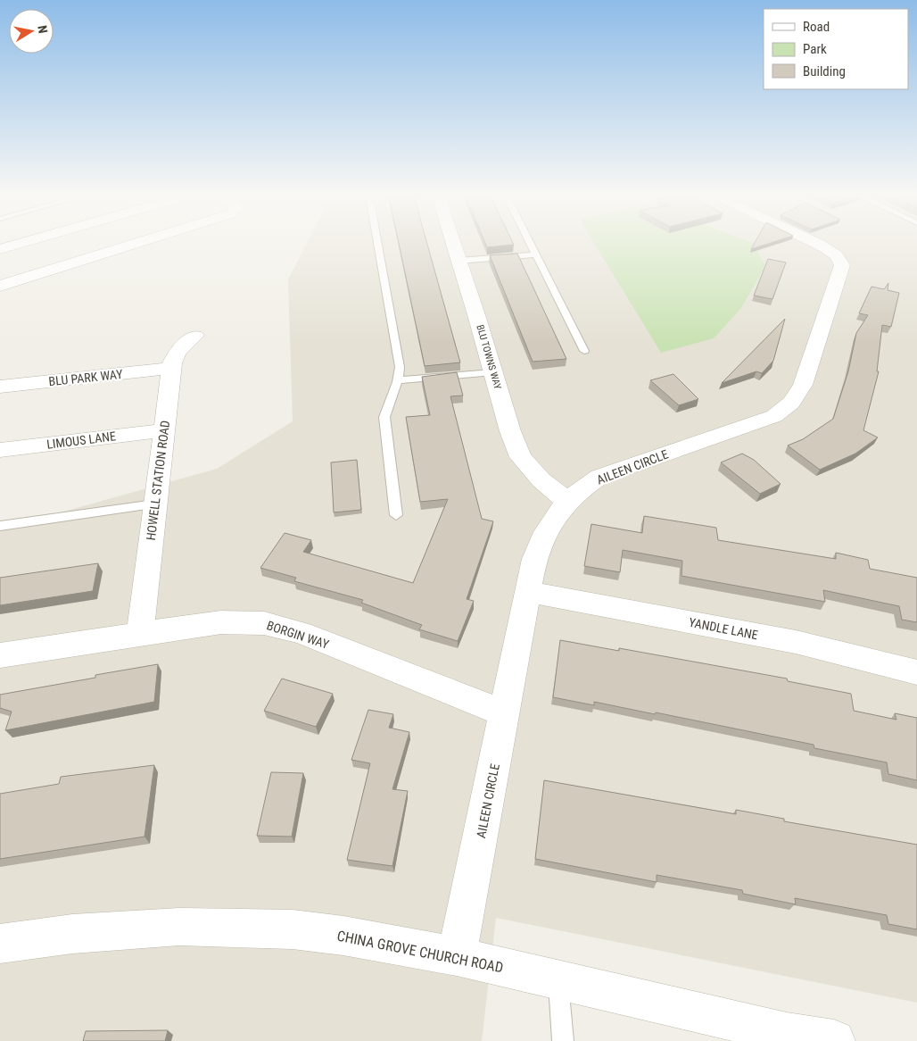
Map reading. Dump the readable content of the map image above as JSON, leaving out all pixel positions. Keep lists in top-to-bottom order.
{
  "streets": {
    "street": [
      "BLU TOWNS WAY",
      "BLU PARK WAY",
      "LIMOUS LANE",
      "AILEEN CIRCLE",
      "HOWELL STATION ROAD",
      "YANDLE LANE",
      "BORGIN WAY",
      "CHINA GROVE CHURCH ROAD"
    ]
  },
  "crossings": [
    ["BLU TOWNS WAY", "AILEEN CIRCLE"],
    ["BLU PARK WAY", "HOWELL STATION ROAD"],
    ["LIMOUS LANE", "HOWELL STATION ROAD"],
    ["AILEEN CIRCLE", "YANDLE LANE"],
    ["AILEEN CIRCLE", "BORGIN WAY"],
    ["AILEEN CIRCLE", "CHINA GROVE CHURCH ROAD"],
    ["HOWELL STATION ROAD", "BORGIN WAY"]
  ],
  "legend": ["Road", "Park", "Building"],
  "north": "right"
}
